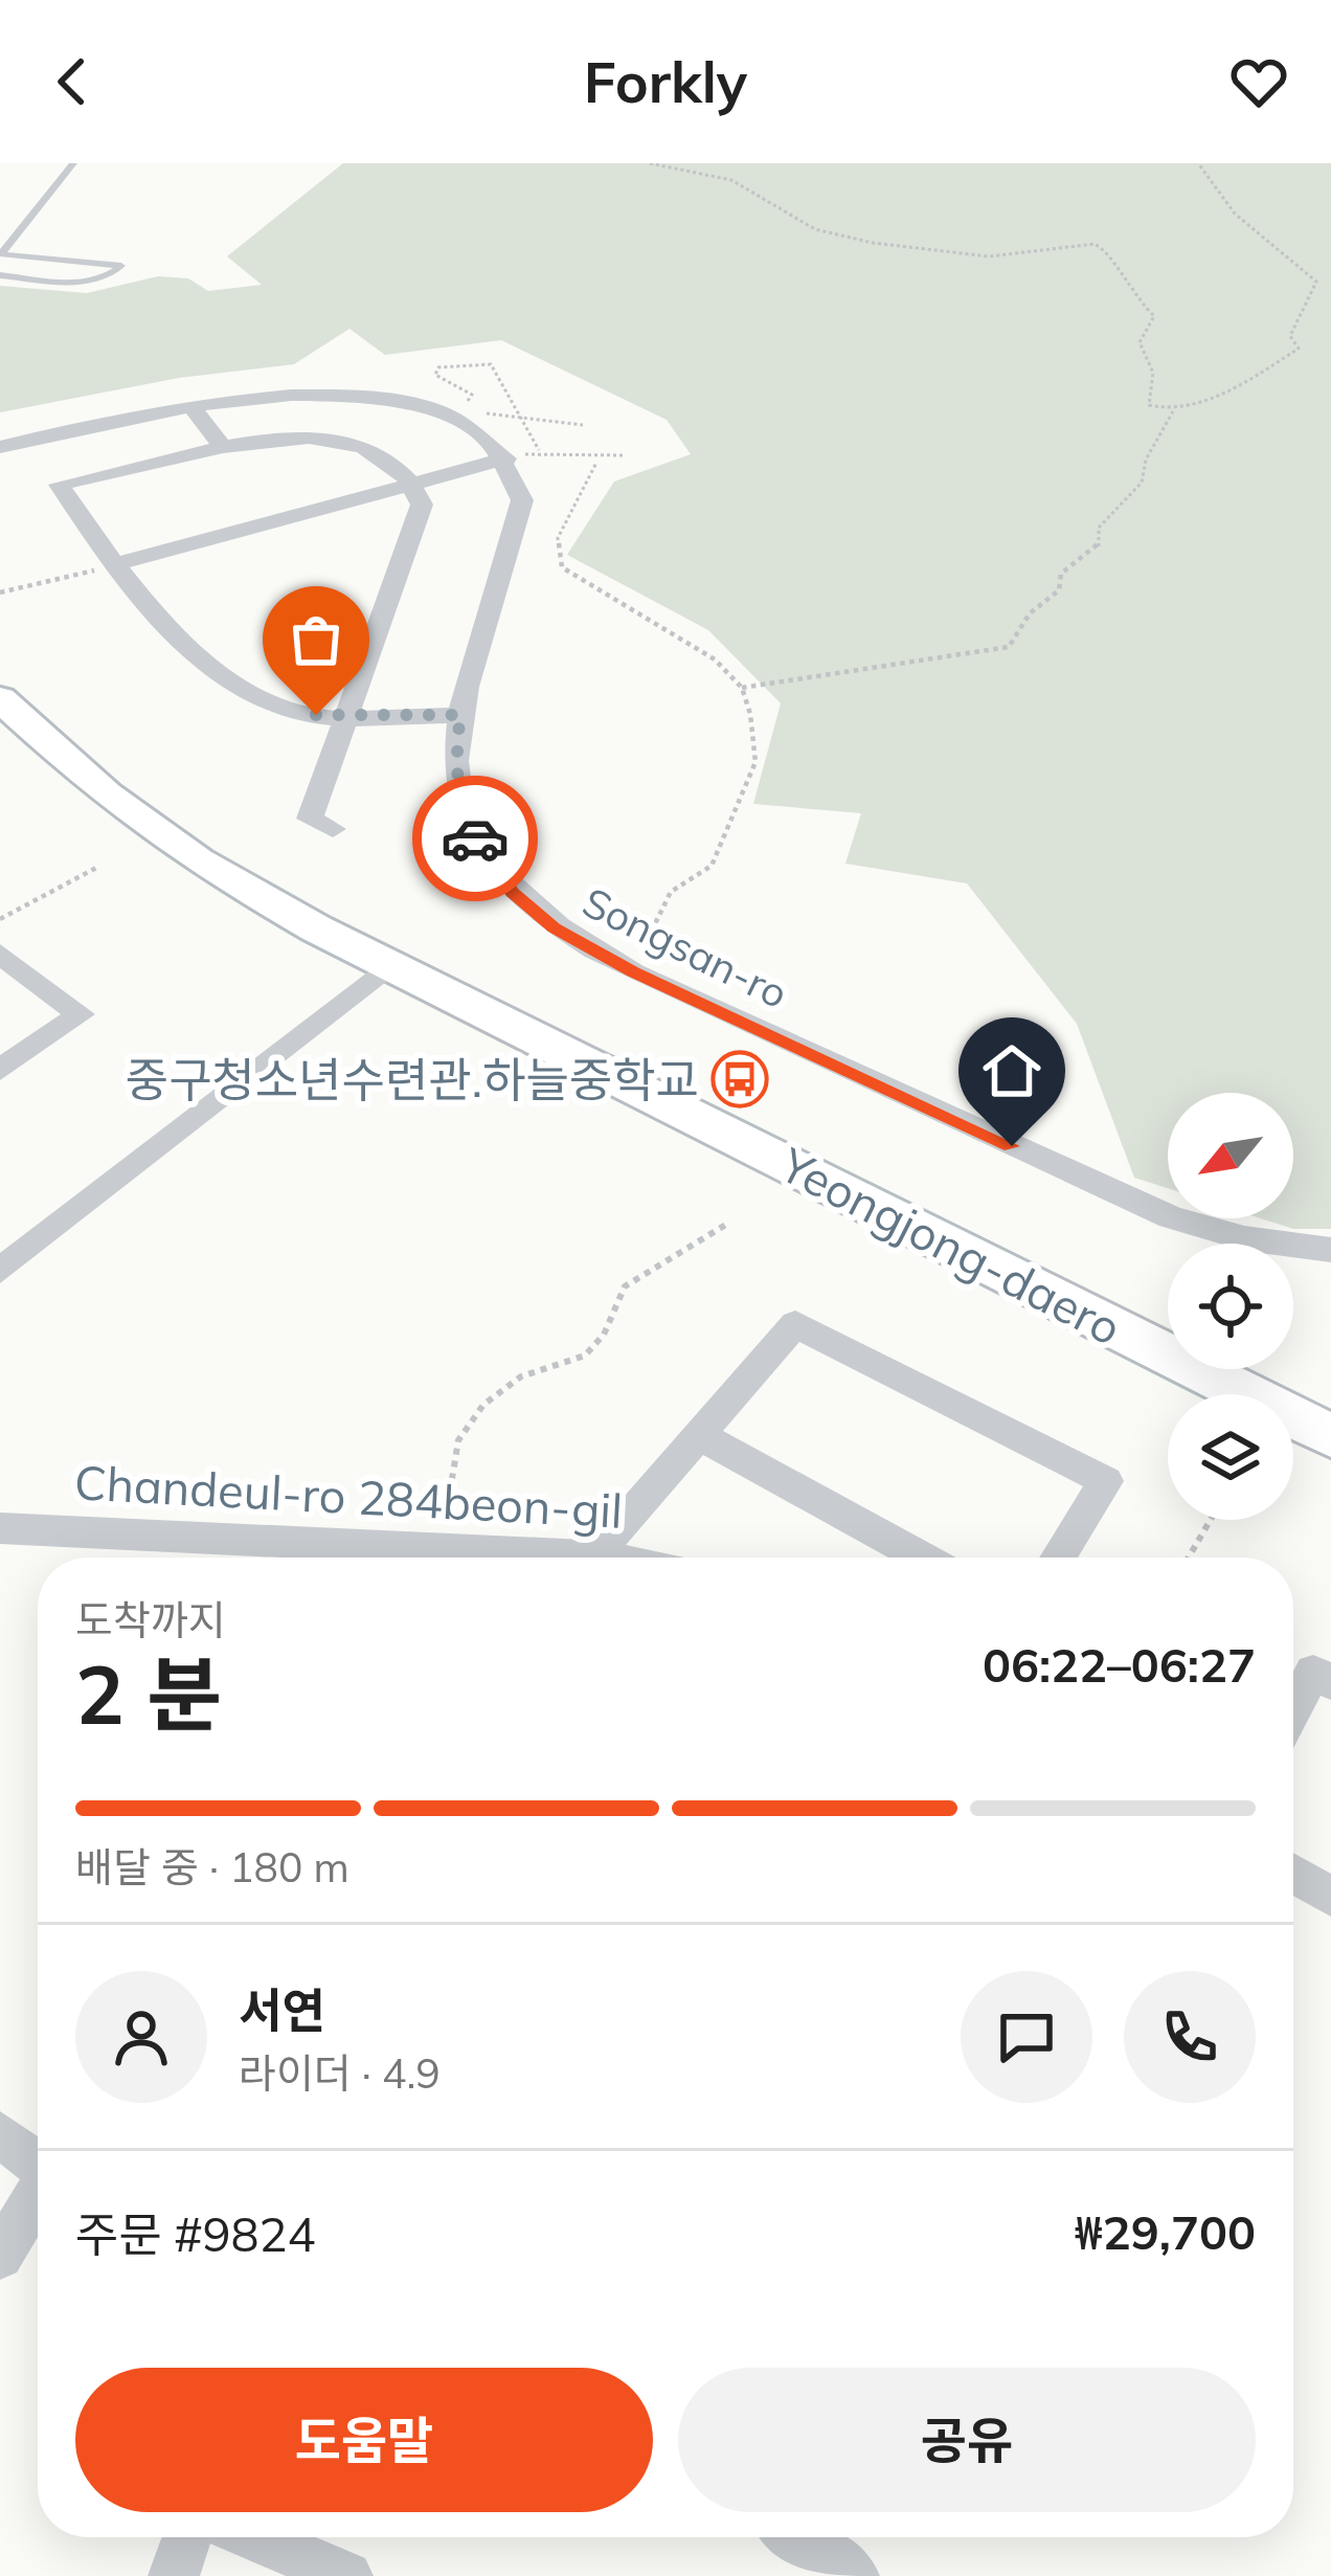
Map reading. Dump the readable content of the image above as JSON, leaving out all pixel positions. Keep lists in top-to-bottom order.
{
  "streets": {
    "street": ["Songsan-ro", "Yeongjong-daero", "Chandeul-ro 284beon-gil"]
  },
  "places": {
    "bus stop": ["중구청소년수련관.하늘중학교"]
  },
  "north": "bottom left",
  "page": {
    "header": "Forkly",
    "heading": ["2 분", "도착까지", "06:22–06:27"],
    "panel": [
      "서연",
      "라이더 · 4.9",
      "주문 #9824",
      "₩29,700"
    ],
    "bar": "배달 중 · 180 m",
    "buttons": ["도움말", "공유"]
  }
}
